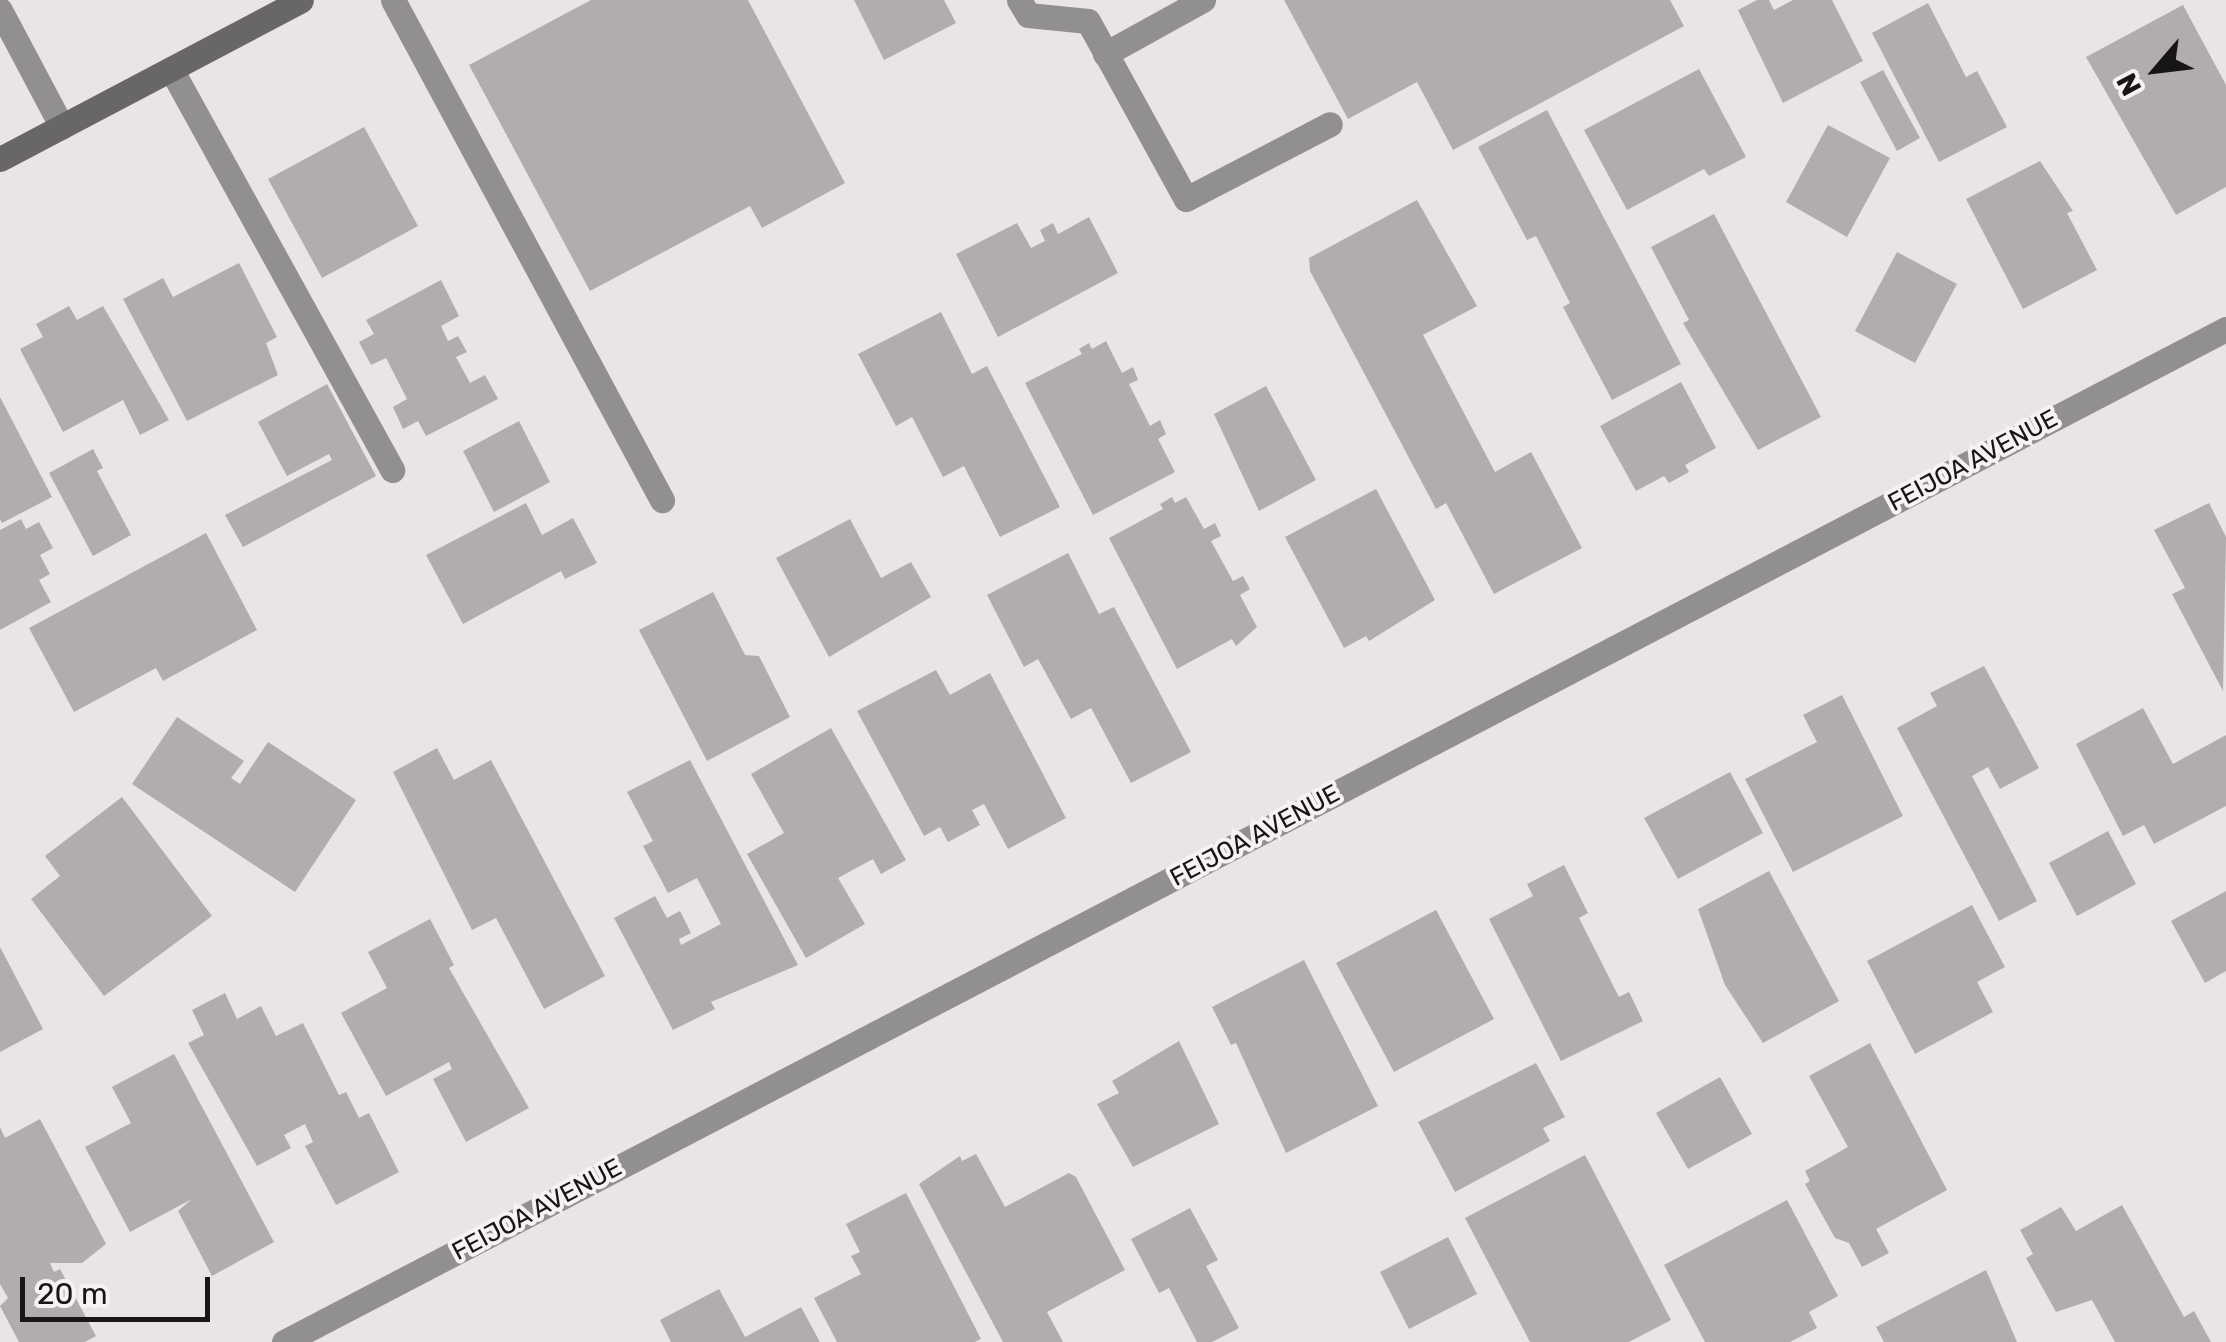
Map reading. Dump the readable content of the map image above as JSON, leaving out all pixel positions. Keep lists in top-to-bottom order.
{
  "streets": {
    "street": ["FEIJOA AVENUE"]
  },
  "scale_bar": "20 m",
  "north": "bottom left"
}
